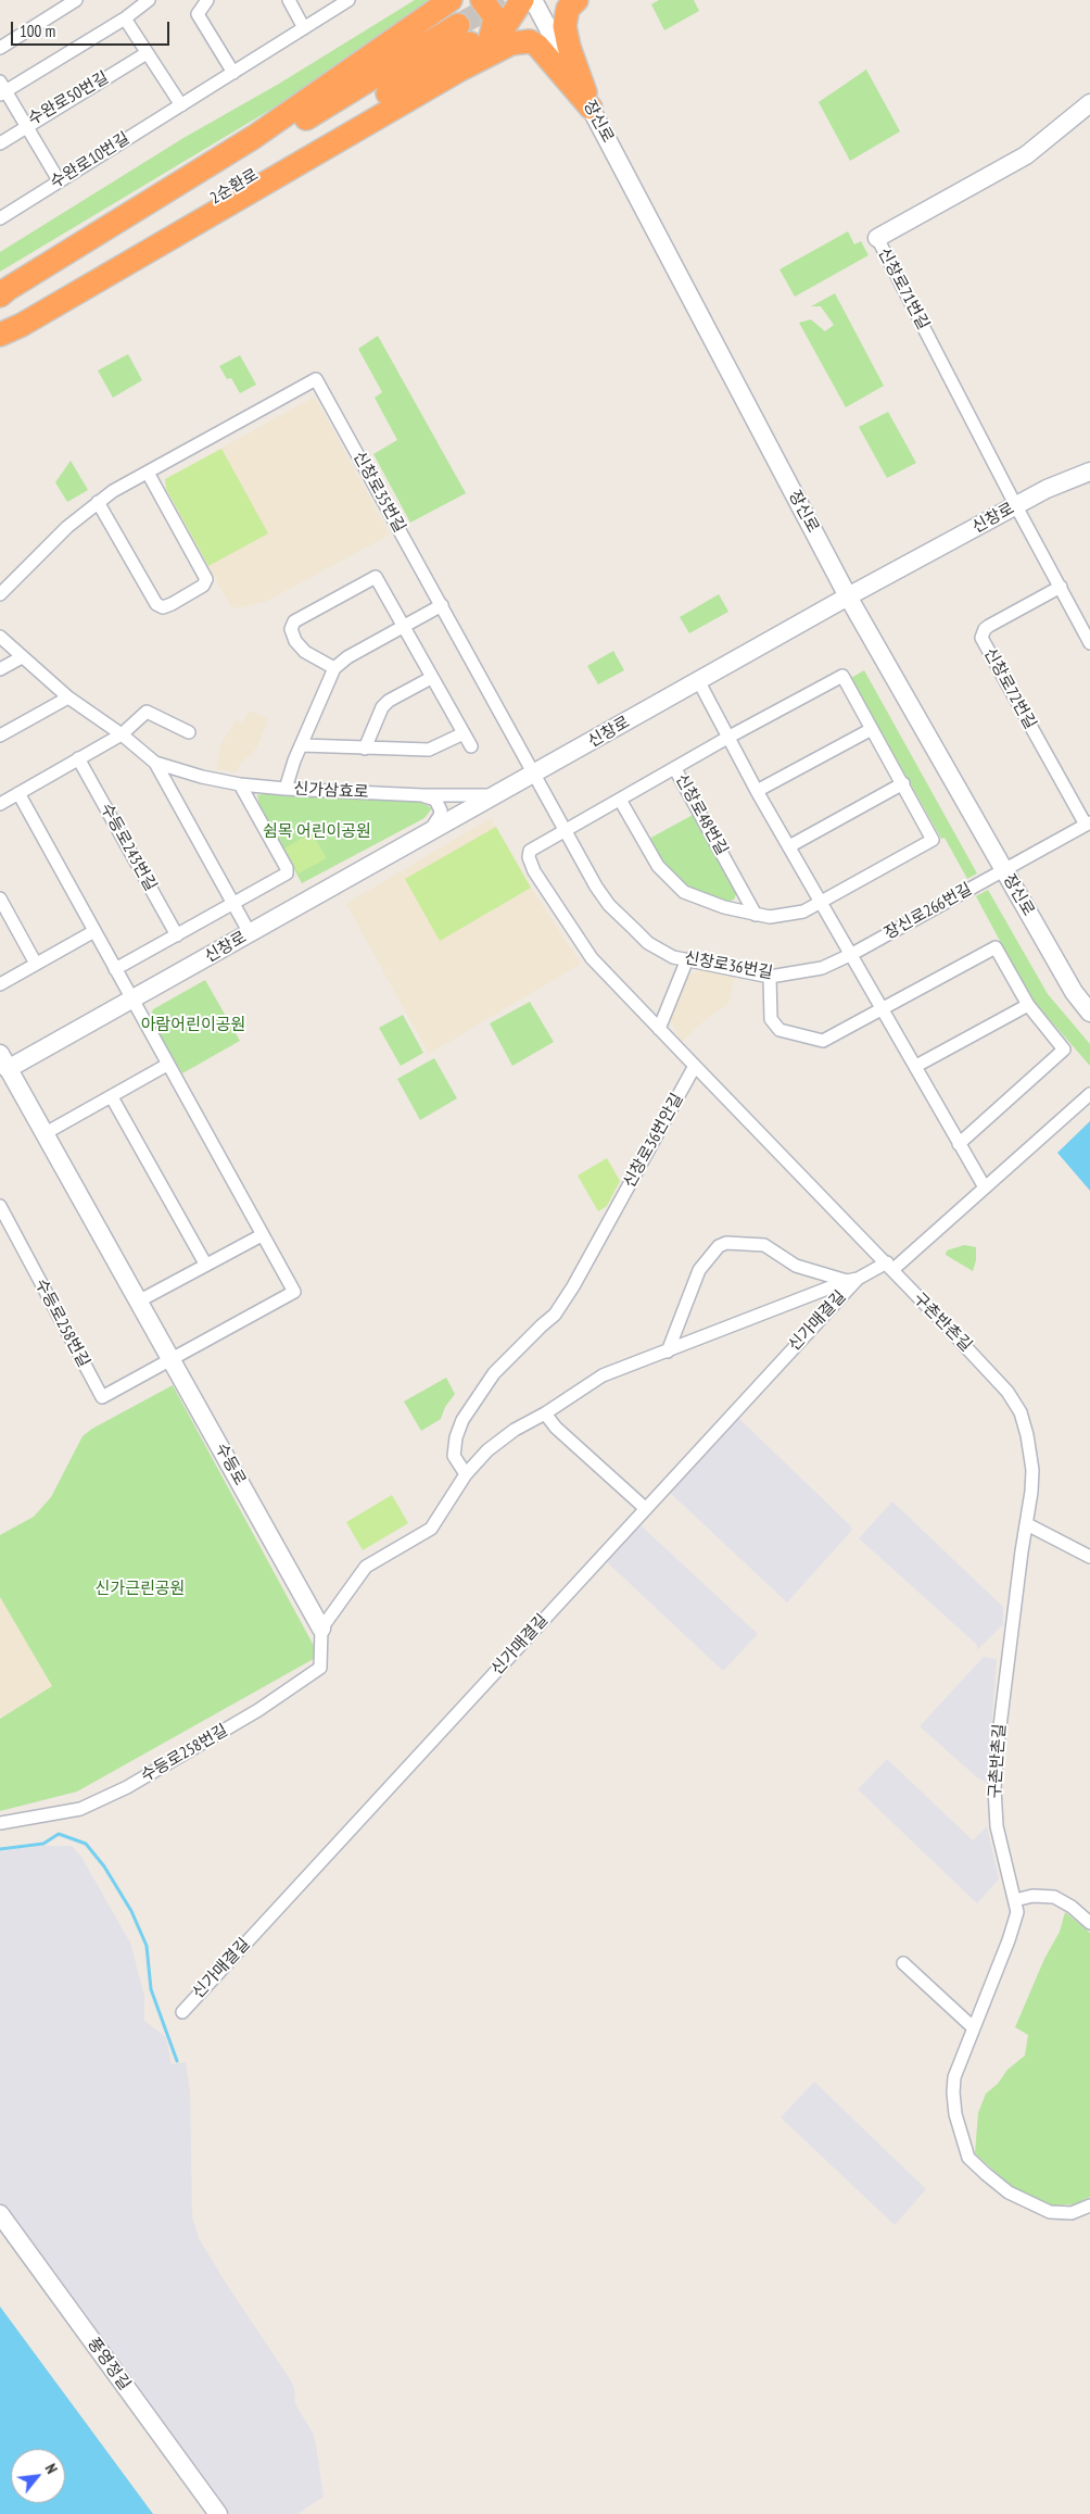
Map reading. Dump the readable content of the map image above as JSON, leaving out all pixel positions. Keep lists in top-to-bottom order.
{
  "streets": {
    "highway": ["2순환로"],
    "main road": [
      "장신로",
      "신창로71번길",
      "신창로",
      "수등로",
      "풍영정길"
    ],
    "street": [
      "수완로50번길",
      "수완로10번길",
      "신창로35번길",
      "신창로72번길",
      "신가삼효로",
      "신창로48번길",
      "수등로243번길",
      "장신로266번길",
      "신창로36번길",
      "신창로36번안길",
      "신가매결길",
      "구촌반촌길",
      "수등로258번길"
    ]
  },
  "crossings": [
    ["장신로", "신창로"],
    ["장신로", "장신로266번길"],
    ["신창로71번길", "신창로"],
    ["신창로35번길", "신창로"],
    ["신창로35번길", "신창로36번길"],
    ["신창로", "신가삼효로"],
    ["신창로", "신창로36번길"],
    ["신창로", "수등로"],
    ["신창로72번길", "장신로266번길"],
    ["장신로266번길", "신창로36번길"],
    ["신창로36번안길", "신가매결길"],
    ["신가매결길", "구촌반촌길"],
    ["신가매결길", "수등로258번길"],
    ["신가매결길", "수등로"],
    ["수등로258번길", "수등로"]
  ],
  "parks": ["쉼목 어린이공원", "아람어린이공원", "신가근린공원"],
  "scale_bar": "100 m",
  "north": "top right"
}
